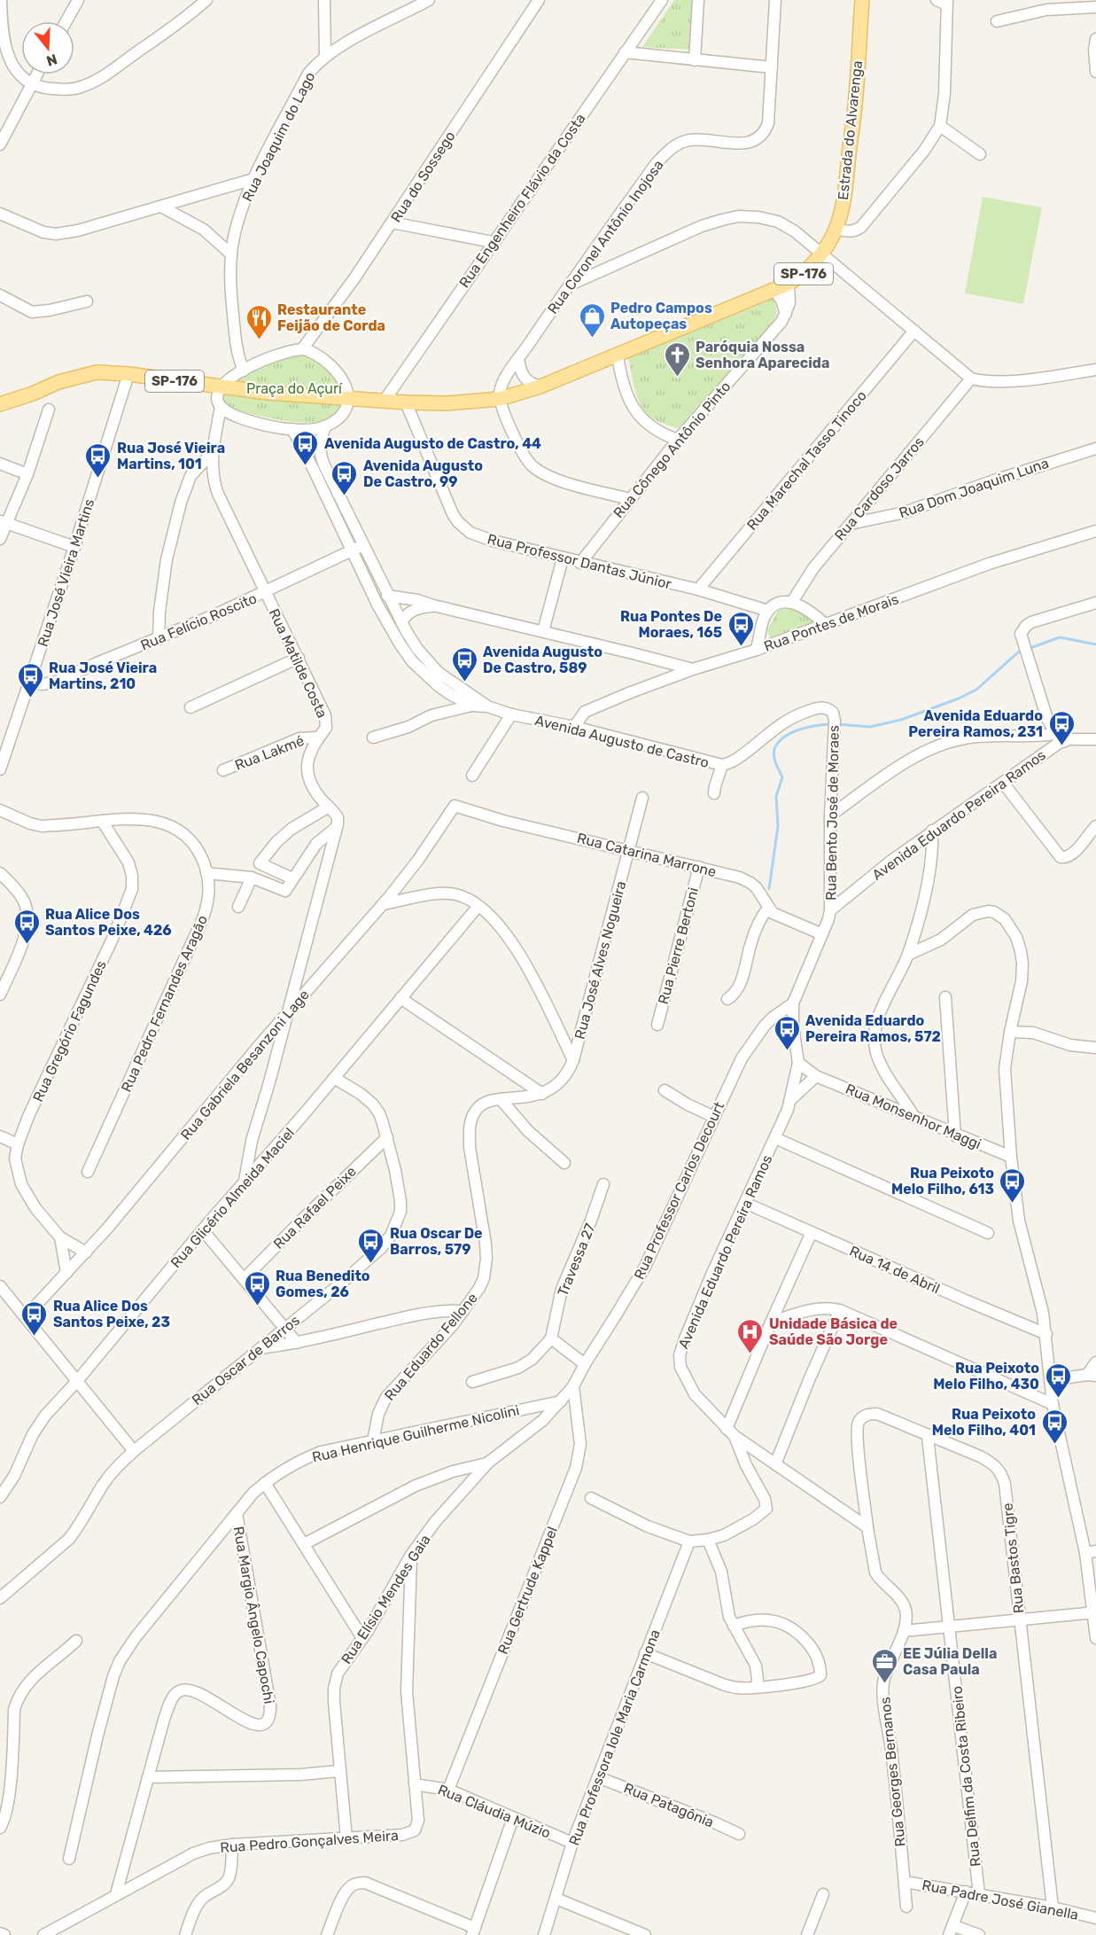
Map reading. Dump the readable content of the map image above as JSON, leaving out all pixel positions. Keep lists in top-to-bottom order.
{
  "streets": {
    "main road": ["Estrada do Alvarenga", "SP-176"],
    "street": [
      "Rua Joaquim do Lago",
      "Rua do Sossego",
      "Rua Engenheiro Flávio da Costa",
      "Rua Coronel Antônio Inojosa",
      "Rua Cônego Antônio Pinto",
      "Rua Marechal Tasso Tinoco",
      "Rua Dom Joaquim Luna",
      "Rua Cardoso Jarros",
      "Rua Professor Dantas Júnior",
      "Rua José Vieira Martins",
      "Rua Felício Roscito",
      "Rua Pontes de Morais",
      "Rua Matilde Costa",
      "Avenida Augusto de Castro",
      "Rua Lakmé",
      "Rua Bento José de Moraes",
      "Avenida Eduardo Pereira Ramos",
      "Rua Catarina Marrone",
      "Rua Pierre Bertoni",
      "Rua José Alves Nogueira",
      "Rua Pedro Fernandes Aragão",
      "Rua Gregório Fagundes",
      "Rua Gabriela Besanzoni Lage",
      "Rua Monsenhor Maggi",
      "Rua Professor Carlos Decourt",
      "Rua Glicério Almeida Maciel",
      "Rua Rafael Peixe",
      "Travessa 27",
      "Rua 14 de Abril",
      "Rua Eduardo Fellone",
      "Rua Oscar de Barros",
      "Rua Henrique Guilherme Nicolini",
      "Rua Bastos Tigre",
      "Rua Gertrude Kappel",
      "Rua Elísio Mendes Gaia",
      "Rua Margio Ângelo Capochi",
      "Rua Professora Iole Maria Carmona",
      "Rua Georges Bernanos",
      "Rua Delfim da Costa Ribeiro",
      "Rua Patagônia",
      "Rua Cláudia Múzio",
      "Rua Pedro Gonçalves Meira",
      "Rua Padre José Gianella"
    ]
  },
  "crossings": [
    ["Estrada do Alvarenga", "Rua Engenheiro Flávio da Costa"],
    ["Estrada do Alvarenga", "Rua Coronel Antônio Inojosa"],
    ["Estrada do Alvarenga", "Rua Professor Dantas Júnior"],
    ["Estrada do Alvarenga", "Rua José Vieira Martins"],
    ["Rua Cônego Antônio Pinto", "Rua Professor Dantas Júnior"],
    ["Rua Marechal Tasso Tinoco", "Rua Professor Dantas Júnior"],
    ["Rua Dom Joaquim Luna", "Rua Cardoso Jarros"],
    ["Rua José Vieira Martins", "Rua Felício Roscito"],
    ["Rua Felício Roscito", "Rua Matilde Costa"],
    ["Rua Felício Roscito", "Avenida Augusto de Castro"],
    ["Rua Pontes de Morais", "Avenida Augusto de Castro"],
    ["Rua Matilde Costa", "Rua Lakmé"],
    ["Avenida Augusto de Castro", "Rua Bento José de Moraes"],
    ["Rua Bento José de Moraes", "Avenida Eduardo Pereira Ramos"],
    ["Avenida Eduardo Pereira Ramos", "Rua Catarina Marrone"],
    ["Avenida Eduardo Pereira Ramos", "Rua Monsenhor Maggi"],
    ["Avenida Eduardo Pereira Ramos", "Rua Professor Carlos Decourt"],
    ["Avenida Eduardo Pereira Ramos", "Rua 14 de Abril"],
    ["Rua Catarina Marrone", "Rua Pierre Bertoni"],
    ["Rua Catarina Marrone", "Rua José Alves Nogueira"],
    ["Rua Catarina Marrone", "Rua Gabriela Besanzoni Lage"],
    ["Rua José Alves Nogueira", "Rua Eduardo Fellone"],
    ["Rua Pedro Fernandes Aragão", "Rua Gregório Fagundes"],
    ["Rua Gregório Fagundes", "Rua Gabriela Besanzoni Lage"],
    ["Rua Professor Carlos Decourt", "Rua Gertrude Kappel"],
    ["Rua Professor Carlos Decourt", "Rua Elísio Mendes Gaia"],
    ["Rua Glicério Almeida Maciel", "Rua Oscar de Barros"],
    ["Rua Rafael Peixe", "Rua Oscar de Barros"],
    ["Rua Eduardo Fellone", "Rua Henrique Guilherme Nicolini"],
    ["Rua Henrique Guilherme Nicolini", "Rua Elísio Mendes Gaia"],
    ["Rua Henrique Guilherme Nicolini", "Rua Margio Ângelo Capochi"],
    ["Rua Bastos Tigre", "Rua Georges Bernanos"],
    ["Rua Bastos Tigre", "Rua Delfim da Costa Ribeiro"],
    ["Rua Bastos Tigre", "Rua Padre José Gianella"],
    ["Rua Gertrude Kappel", "Rua Elísio Mendes Gaia"],
    ["Rua Gertrude Kappel", "Rua Cláudia Múzio"],
    ["Rua Elísio Mendes Gaia", "Rua Pedro Gonçalves Meira"],
    ["Rua Margio Ângelo Capochi", "Rua Pedro Gonçalves Meira"],
    ["Rua Professora Iole Maria Carmona", "Rua Patagônia"],
    ["Rua Professora Iole Maria Carmona", "Rua Cláudia Múzio"],
    ["Rua Georges Bernanos", "Rua Padre José Gianella"],
    ["Rua Delfim da Costa Ribeiro", "Rua Padre José Gianella"],
    ["Rua Cláudia Múzio", "Rua Pedro Gonçalves Meira"]
  ],
  "parks": ["Praça do Açurí"],
  "places": {
    "shop": ["Pedro Campos Autopeças"],
    "restaurant": ["Restaurante Feijão de Corda"],
    "church": ["Paróquia Nossa Senhora Aparecida"],
    "bus stop": [
      "Avenida Augusto de Castro, 44",
      "Rua José Vieira Martins, 101",
      "Avenida Augusto De Castro, 99",
      "Rua Pontes De Moraes, 165",
      "Avenida Augusto De Castro, 589",
      "Rua José Vieira Martins, 210",
      "Avenida Eduardo Pereira Ramos, 231",
      "Rua Alice Dos Santos Peixe, 426",
      "Avenida Eduardo Pereira Ramos, 572",
      "Rua Peixoto Melo Filho, 613",
      "Rua Oscar De Barros, 579",
      "Rua Benedito Gomes, 26",
      "Rua Alice Dos Santos Peixe, 23",
      "Rua Peixoto Melo Filho, 430",
      "Rua Peixoto Melo Filho, 401"
    ],
    "hospital": ["Unidade Básica de Saúde São Jorge"],
    "office": ["EE Júlia Della Casa Paula"]
  },
  "north": "bottom"
}
